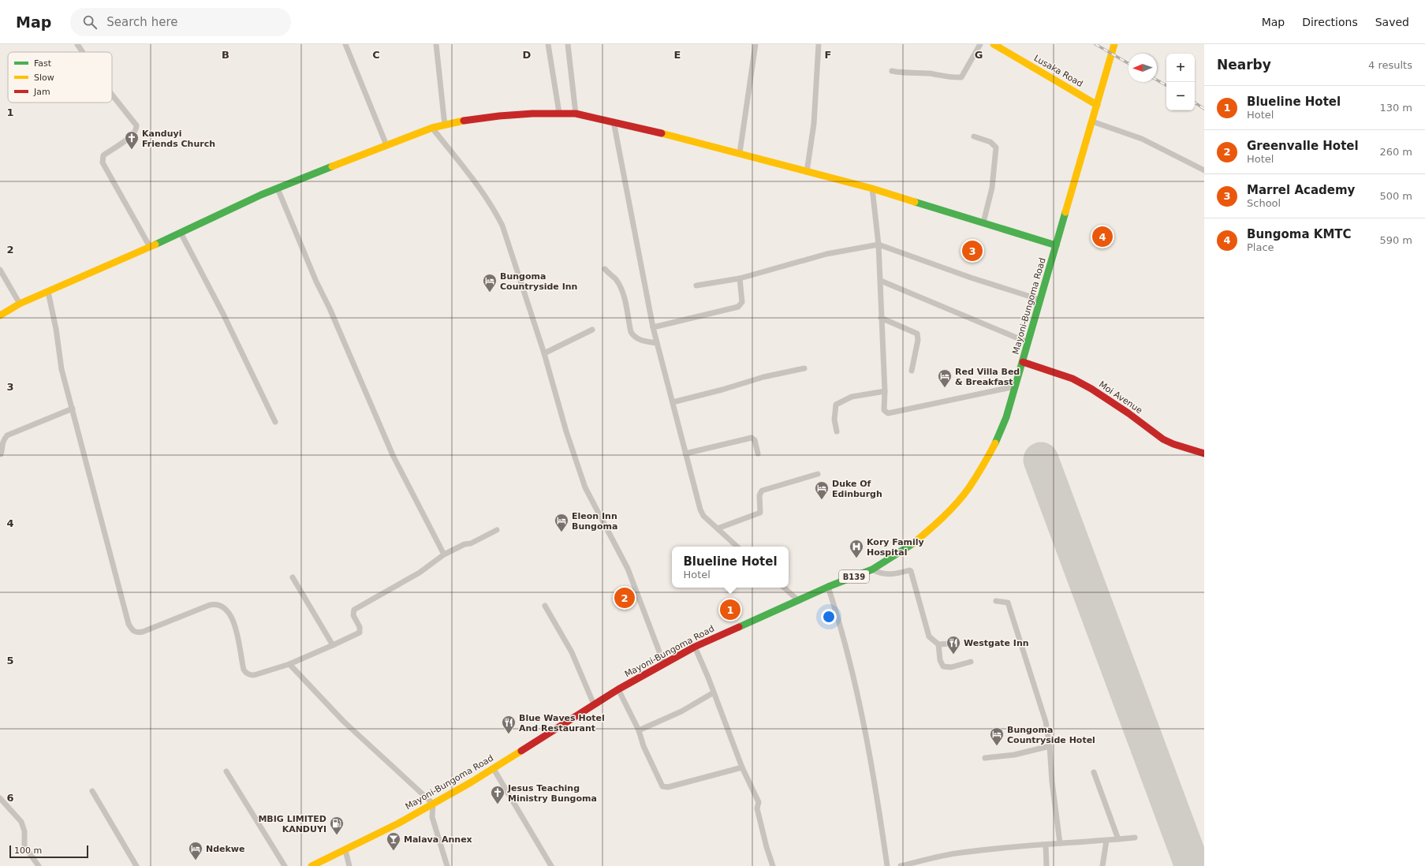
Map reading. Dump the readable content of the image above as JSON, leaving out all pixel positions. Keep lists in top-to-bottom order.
{
  "streets": {
    "street": [
      "Lusaka Road",
      "Mayoni-Bungoma Road",
      "Moi Avenue",
      "B139"
    ]
  },
  "crossings": [
    ["Lusaka Road", "Mayoni-Bungoma Road"],
    ["Mayoni-Bungoma Road", "Moi Avenue"]
  ],
  "places": {
    "church": ["Kanduyi Friends Church", "Jesus Teaching Ministry Bungoma"],
    "hotel": [
      "Bungoma Countryside Inn",
      "Red Villa Bed & Breakfast",
      "Duke Of Edinburgh",
      "Eleon Inn Bungoma",
      "Bungoma Countryside Hotel",
      "Ndekwe"
    ],
    "hospital": ["Kory Family Hospital"],
    "restaurant": ["Westgate Inn", "Blue Waves Hotel And Restaurant"],
    "fuel station": ["MBIG LIMITED KANDUYI"],
    "bar": ["Malava Annex"]
  },
  "legend": ["Fast", "Slow", "Jam"],
  "scale_bar": "100 m",
  "north": "left",
  "page": {
    "header": "Map",
    "search": "Search here",
    "nav": ["Map", "Directions", "Saved"],
    "heading": ["Nearby", "4 results"],
    "map_buttons": ["+", "−"],
    "list": [
      {
        "mark": "1",
        "name": "Blueline Hotel",
        "note": "Hotel",
        "value": "130 m"
      },
      {
        "mark": "2",
        "name": "Greenvalle Hotel",
        "note": "Hotel",
        "value": "260 m"
      },
      {
        "mark": "3",
        "name": "Marrel Academy",
        "note": "School",
        "value": "500 m"
      },
      {
        "mark": "4",
        "name": "Bungoma KMTC",
        "note": "Place",
        "value": "590 m"
      }
    ],
    "pins": [
      "4",
      "3",
      "2",
      "1"
    ],
    "popup": ["Blueline Hotel", "Hotel"],
    "scale": "100 m"
  },
  "grid": {
    "columns": [
      "B",
      "C",
      "D",
      "E",
      "F",
      "G"
    ],
    "rows": [
      "1",
      "2",
      "3",
      "4",
      "5",
      "6"
    ]
  }
}
